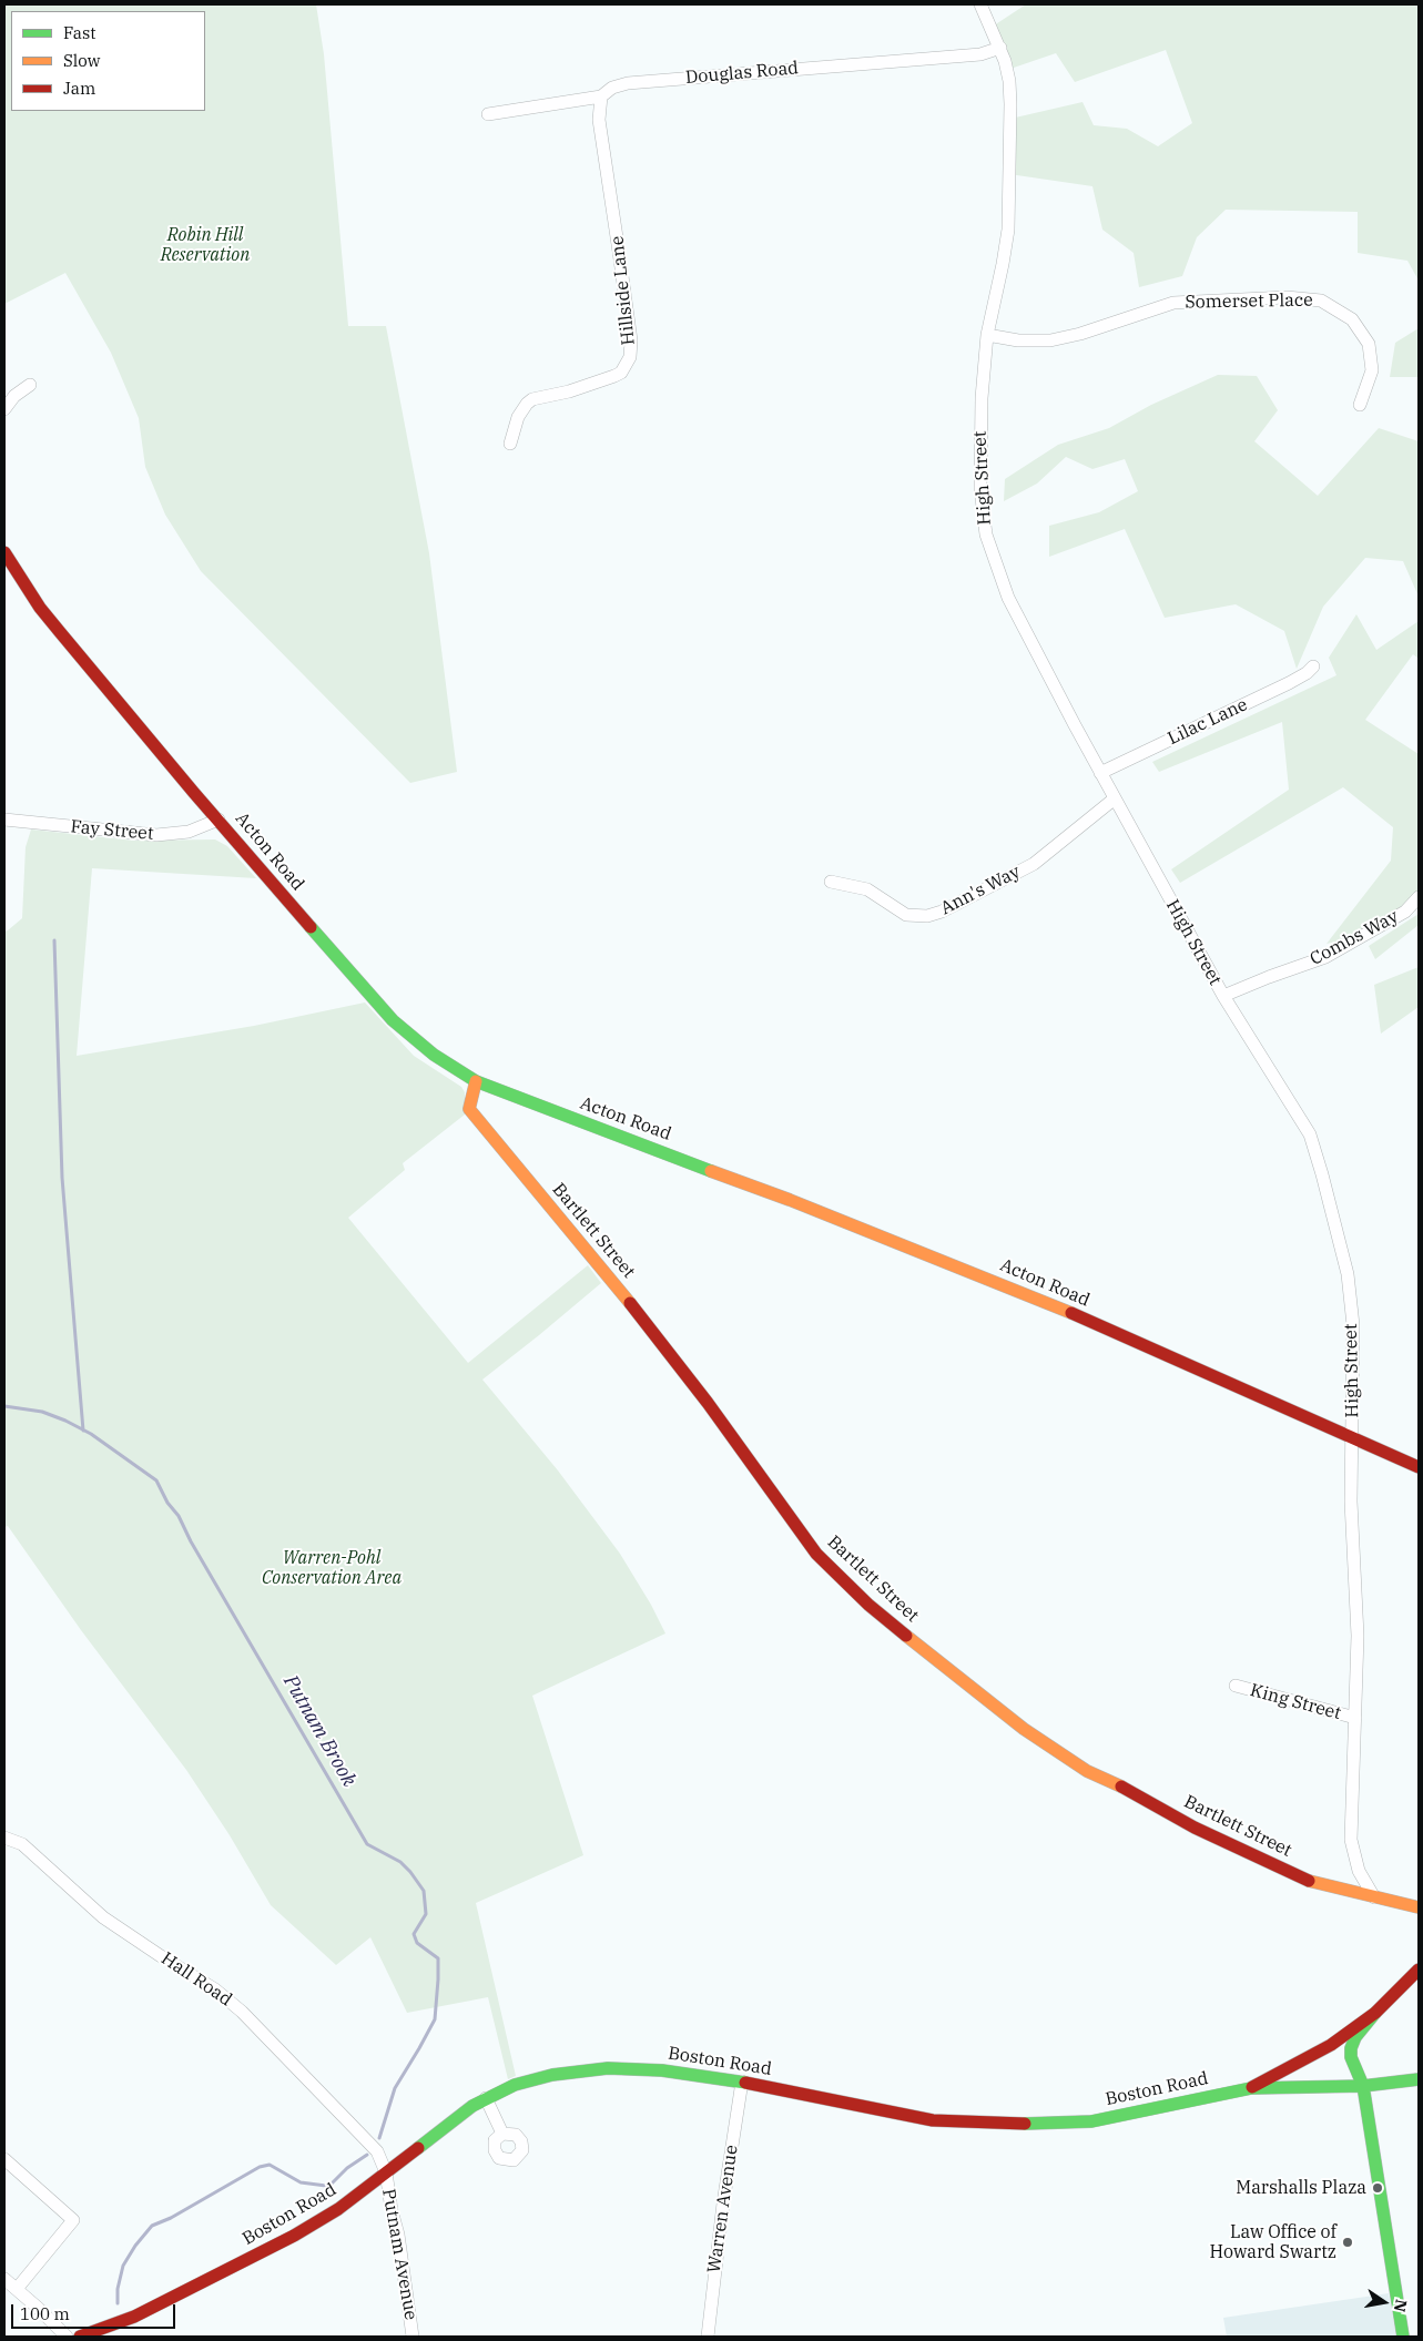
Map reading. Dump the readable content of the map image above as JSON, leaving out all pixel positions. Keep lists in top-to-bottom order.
{
  "streets": {
    "main road": ["Acton Road", "Bartlett Street", "Boston Road"],
    "street": [
      "Douglas Road",
      "Hillside Lane",
      "Somerset Place",
      "High Street",
      "Lilac Lane",
      "Fay Street",
      "Ann's Way",
      "Combs Way",
      "King Street",
      "Hall Road",
      "Warren Avenue",
      "Putnam Avenue"
    ]
  },
  "crossings": [
    ["Douglas Road", "Hillside Lane"],
    ["Douglas Road", "High Street"],
    ["Somerset Place", "High Street"],
    ["High Street", "Lilac Lane"],
    ["High Street", "Acton Road"],
    ["High Street", "Ann's Way"],
    ["High Street", "Combs Way"],
    ["High Street", "Bartlett Street"],
    ["High Street", "King Street"],
    ["Fay Street", "Acton Road"],
    ["Acton Road", "Bartlett Street"],
    ["Hall Road", "Boston Road"],
    ["Hall Road", "Putnam Avenue"],
    ["Boston Road", "Warren Avenue"],
    ["Boston Road", "Putnam Avenue"]
  ],
  "water": ["Putnam Brook"],
  "parks": ["Robin Hill Reservation", "Warren-Pohl Conservation Area"],
  "places": ["Marshalls Plaza", "Law Office of Howard Swartz"],
  "legend": ["Fast", "Slow", "Jam"],
  "scale_bar": "100 m",
  "north": "right"
}
